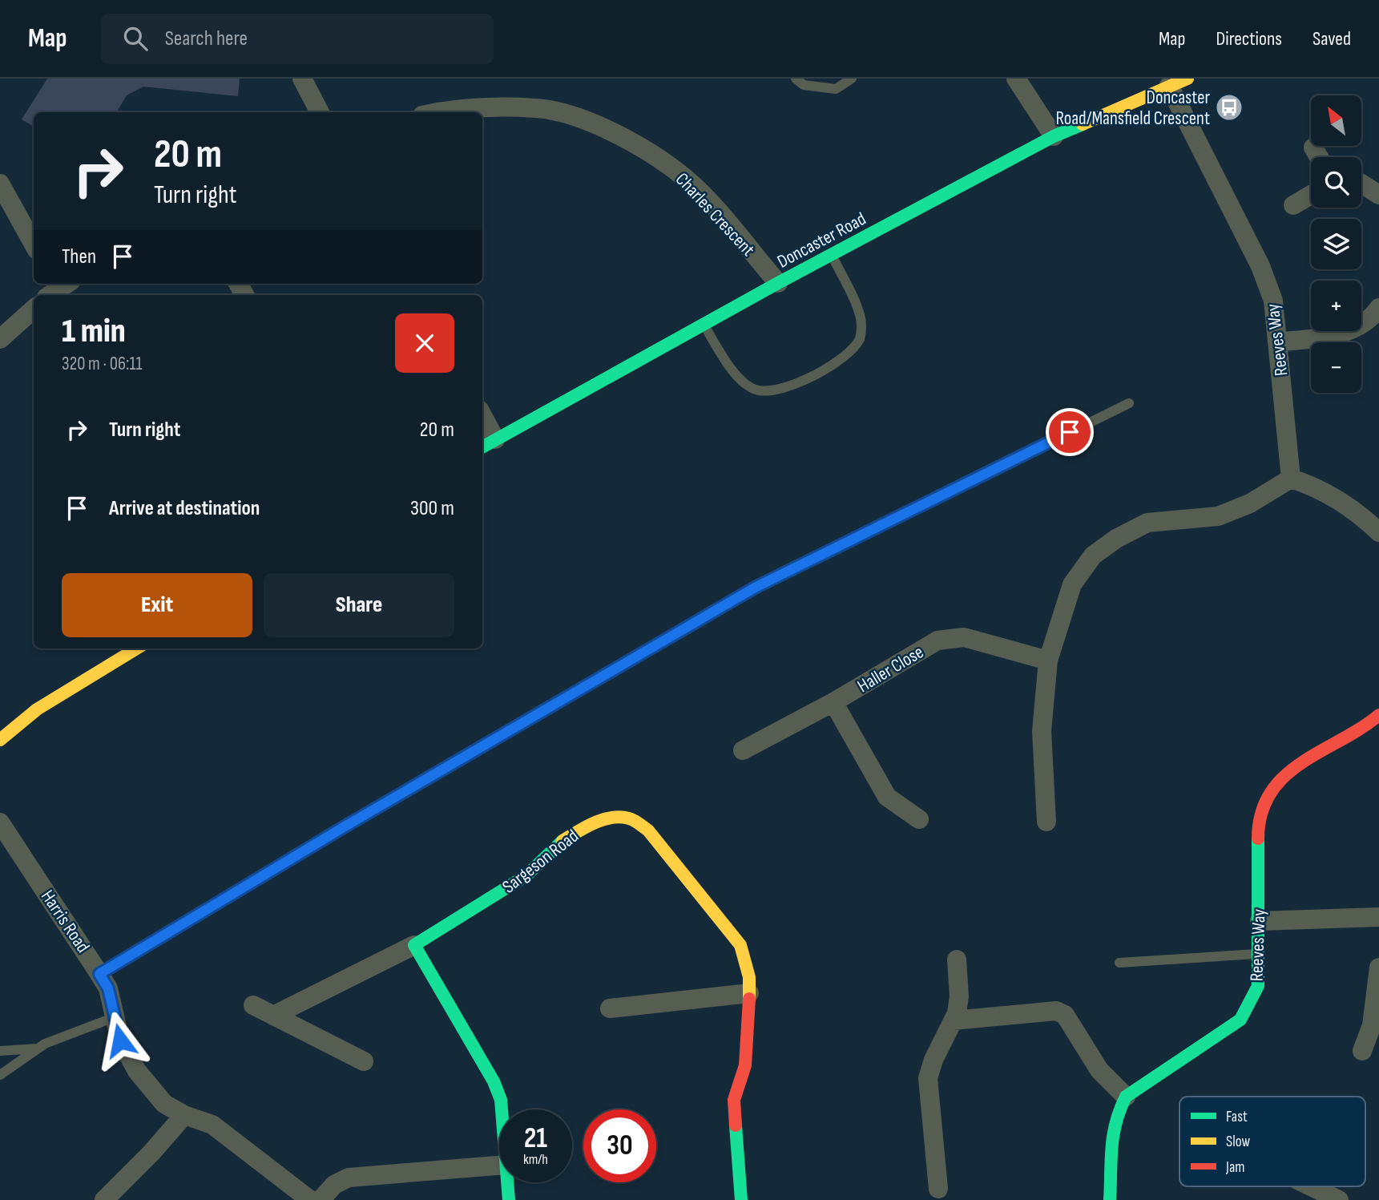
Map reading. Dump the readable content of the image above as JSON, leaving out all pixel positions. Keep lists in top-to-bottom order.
{
  "streets": {
    "street": [
      "Charles Crescent",
      "Doncaster Road",
      "Reeves Way",
      "Haller Close",
      "Sargeson Road",
      "Harris Road"
    ]
  },
  "crossings": [
    ["Charles Crescent", "Doncaster Road"],
    ["Doncaster Road", "Reeves Way"]
  ],
  "places": {
    "bus stop": ["Doncaster Road/Mansfield Crescent"]
  },
  "legend": ["Fast", "Slow", "Jam"],
  "north": "top left",
  "page": {
    "header": "Map",
    "search": "Search here",
    "nav": ["Map", "Directions", "Saved"],
    "map_buttons": ["+", "−"],
    "turn": ["20 m", "Turn right"],
    "then": "Then",
    "heading": ["1 min", "320 m · 06:11"],
    "list": [
      {
        "name": "Turn right",
        "value": "20 m"
      },
      {
        "name": "Arrive at destination",
        "value": "300 m"
      }
    ],
    "buttons": ["Exit", "Share"],
    "speed": "21 km/h",
    "limit": "30"
  }
}
